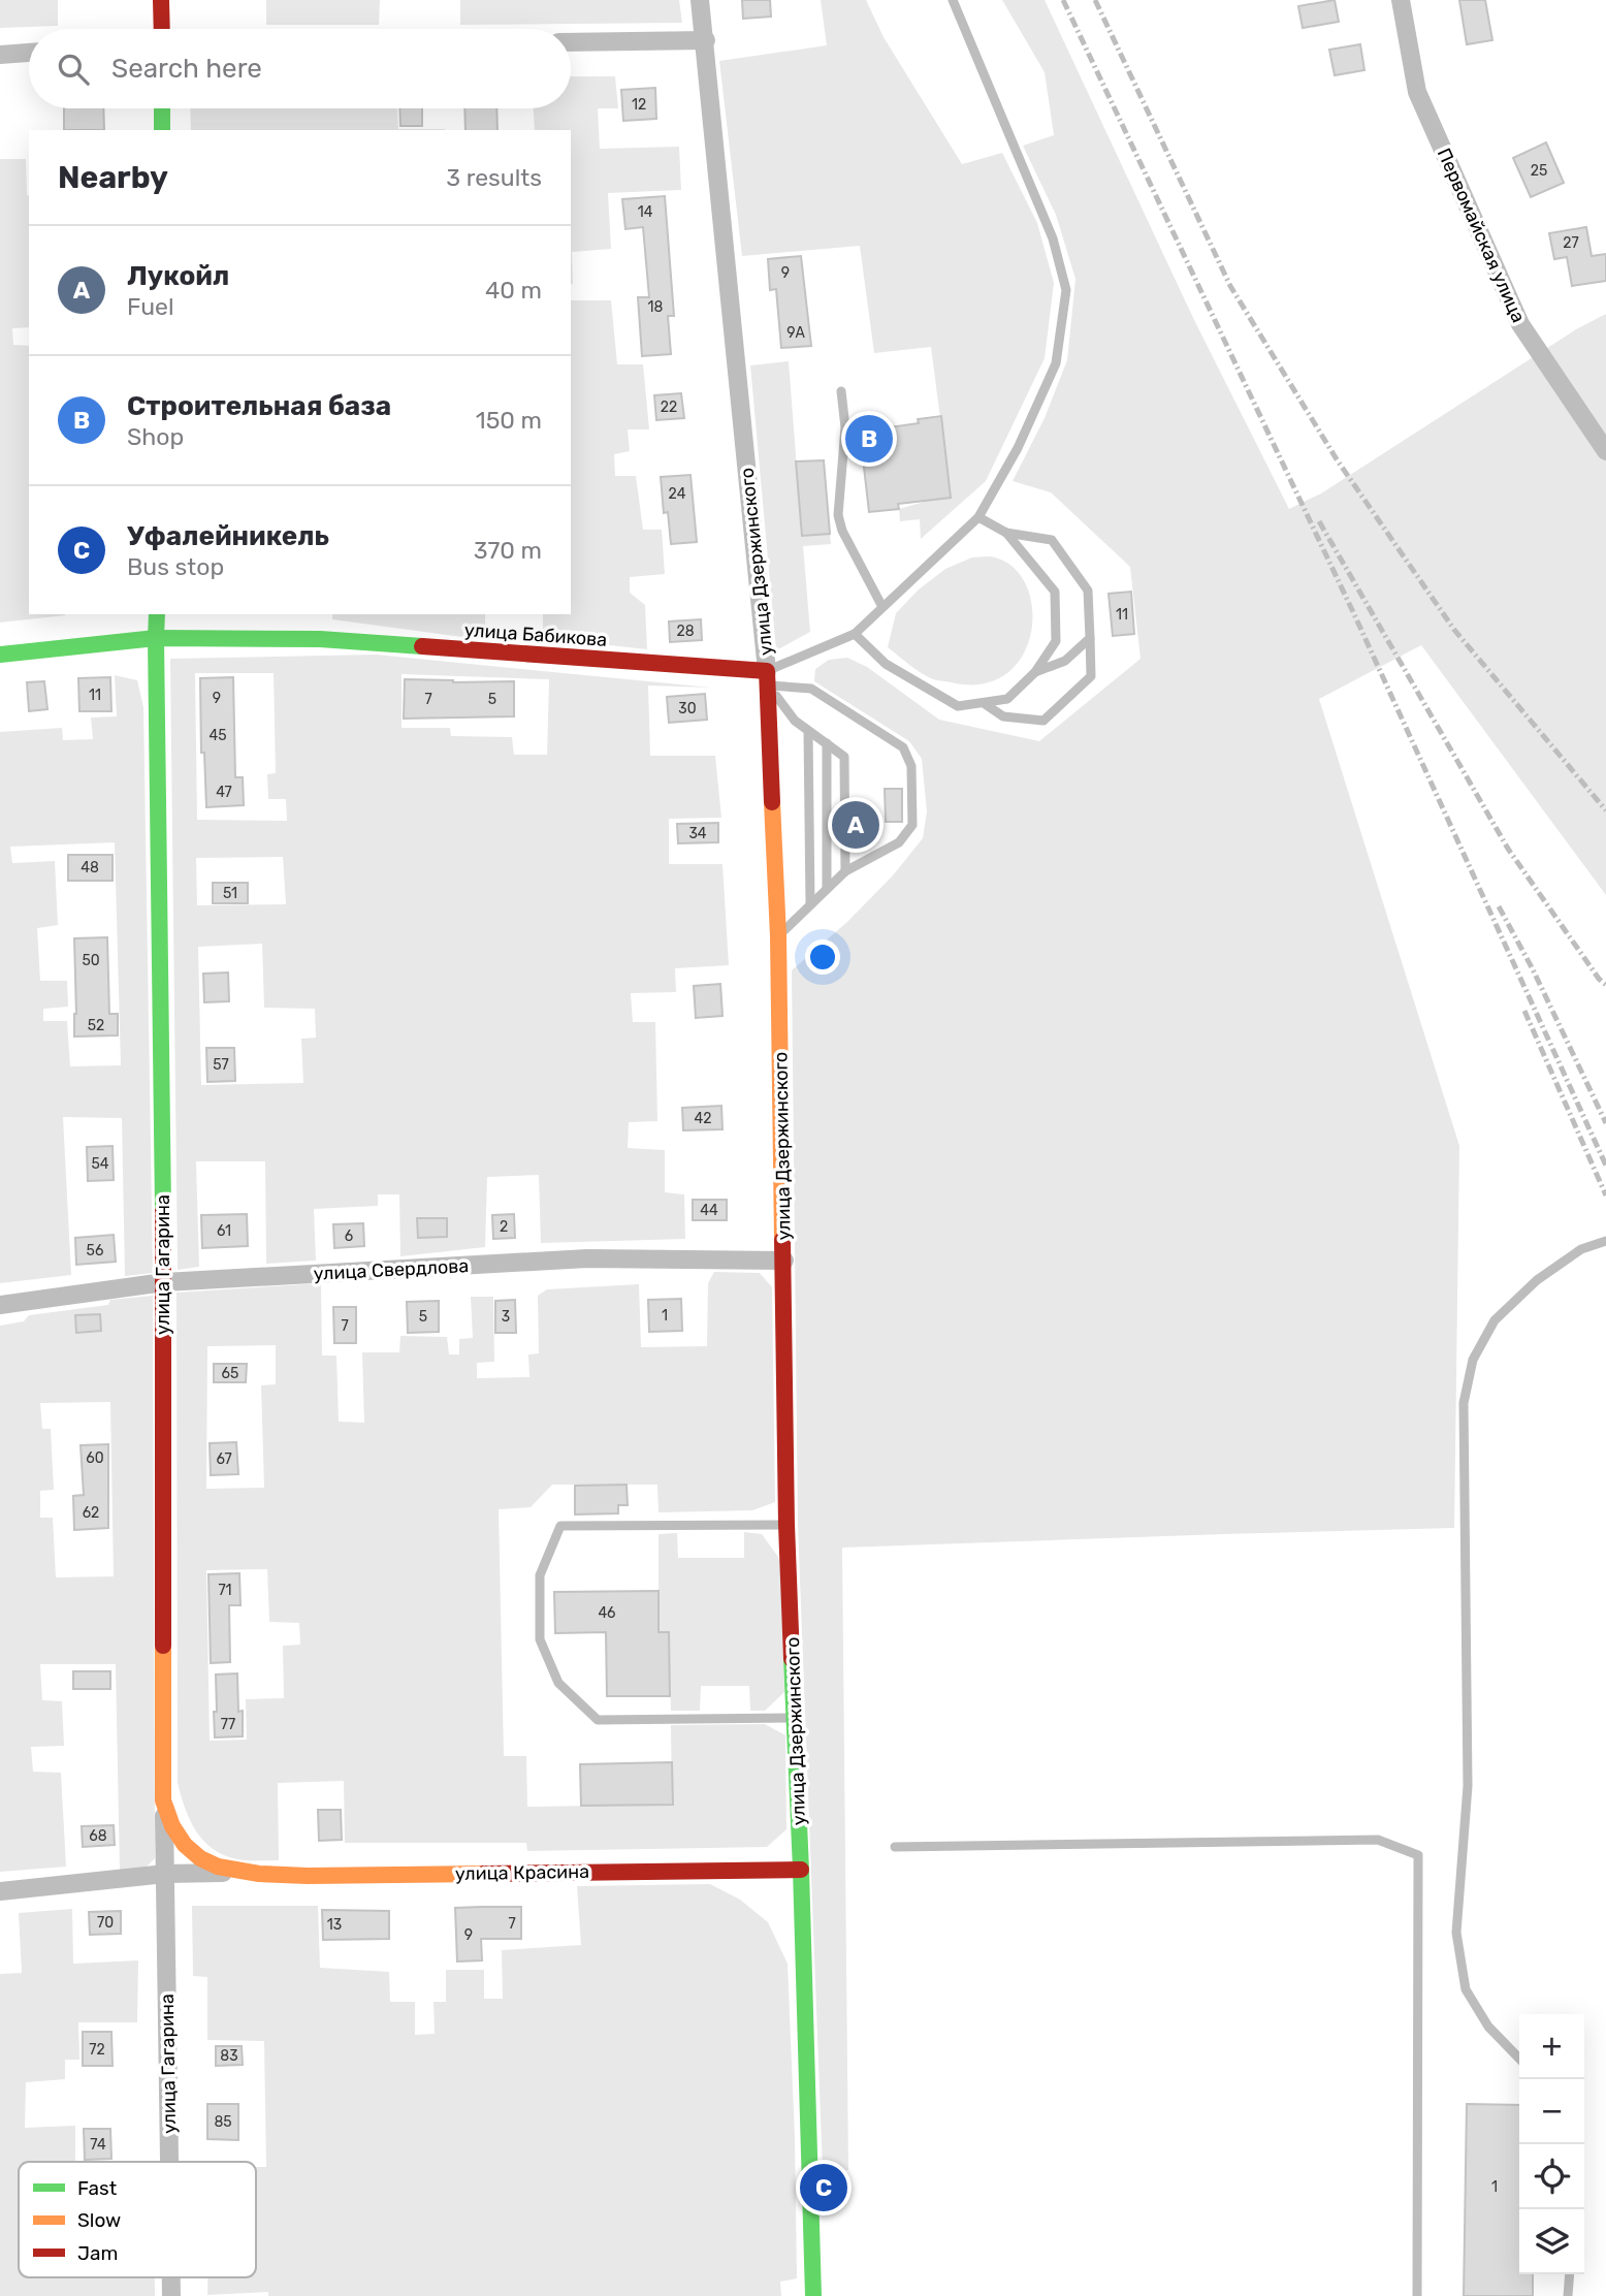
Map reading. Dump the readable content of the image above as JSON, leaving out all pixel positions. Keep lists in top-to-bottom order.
{
  "streets": {
    "main road": [
      "улица Дзержинского",
      "улица Бабикова",
      "улица Гагарина",
      "улица Красина"
    ],
    "street": ["Первомайская улица", "улица Свердлова"]
  },
  "crossings": [
    ["улица Дзержинского", "улица Бабикова"],
    ["улица Дзержинского", "улица Свердлова"],
    ["улица Дзержинского", "улица Красина"],
    ["улица Бабикова", "улица Гагарина"],
    ["улица Гагарина", "улица Свердлова"],
    ["улица Гагарина", "улица Красина"]
  ],
  "house_numbers": [
    "12",
    "25",
    "14",
    "27",
    "9",
    "18",
    "9А",
    "22",
    "24",
    "11",
    "28",
    "11",
    "9",
    "7",
    "5",
    "30",
    "45",
    "47",
    "34",
    "48",
    "51",
    "50",
    "52",
    "57",
    "42",
    "54",
    "44",
    "2",
    "61",
    "6",
    "56",
    "1",
    "5",
    "3",
    "7",
    "65",
    "60",
    "67",
    "62",
    "71",
    "46",
    "77",
    "68",
    "70",
    "7",
    "13",
    "9",
    "72",
    "83",
    "85",
    "74",
    "1"
  ],
  "legend": ["Fast", "Slow", "Jam"],
  "page": {
    "search": "Search here",
    "heading": ["Nearby", "3 results"],
    "list": [
      {
        "mark": "A",
        "name": "Лукойл",
        "note": "Fuel",
        "value": "40 m"
      },
      {
        "mark": "B",
        "name": "Строительная база",
        "note": "Shop",
        "value": "150 m"
      },
      {
        "mark": "C",
        "name": "Уфалейникель",
        "note": "Bus stop",
        "value": "370 m"
      }
    ],
    "pins": ["B", "A", "C"],
    "map_buttons": ["+", "−"]
  }
}
